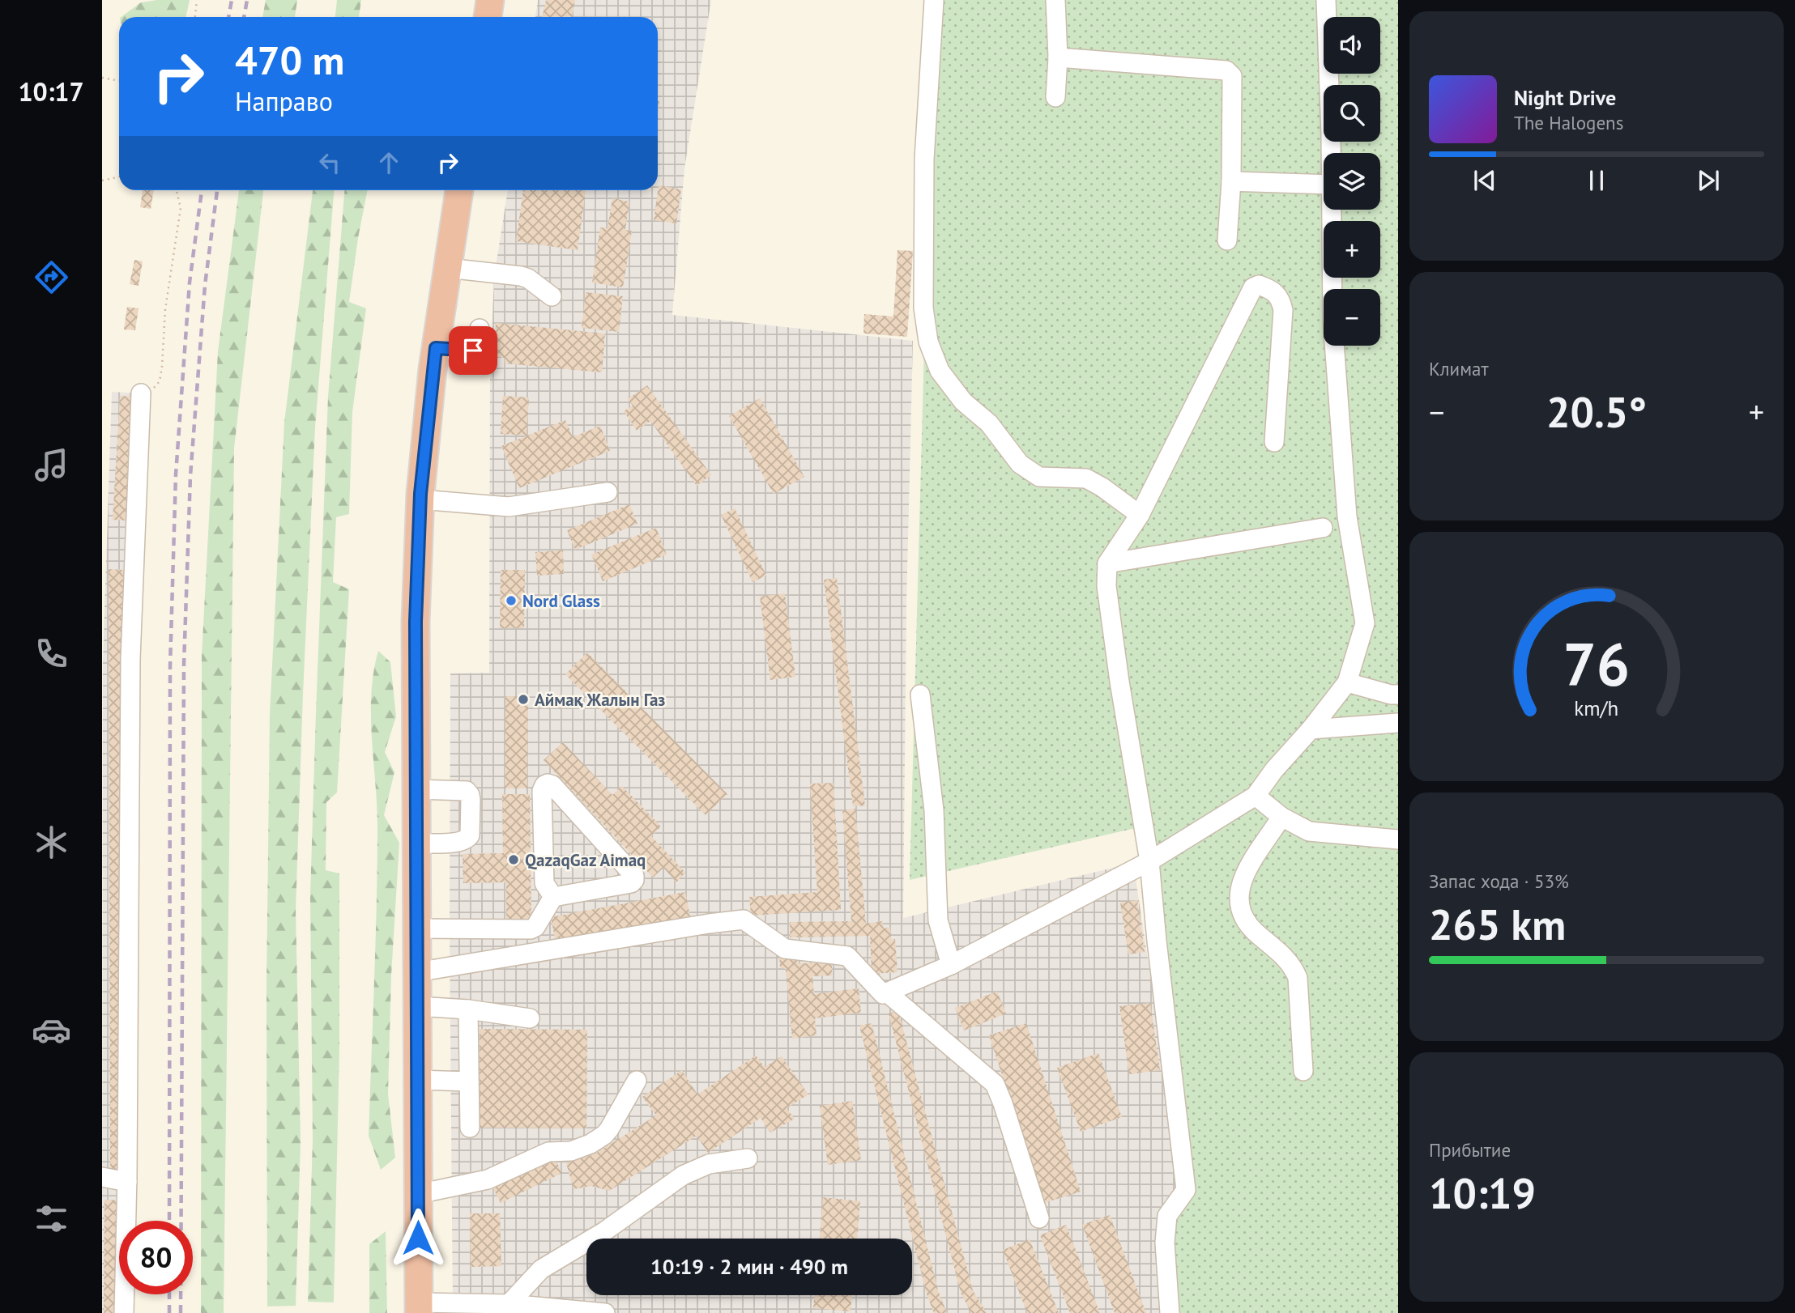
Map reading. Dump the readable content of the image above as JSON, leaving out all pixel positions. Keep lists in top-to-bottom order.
{
  "places": ["Nord Glass", "Аймақ Жалын Газ", "QazaqGaz Aimaq"],
  "page": {
    "tabs": "10:17",
    "map_buttons": ["+", "−"],
    "turn": ["470 m", "Направо"],
    "song": ["Night Drive", "The Halogens"],
    "tile": [
      "Климат",
      ["Запас хода · 53%", "265 km"],
      ["Прибытие", "10:19"]
    ],
    "heat": ["−", "20.5°", "+"],
    "limit": "80",
    "trip": "10:19 · 2 мин · 490 m",
    "gauge": ["76", "km/h"]
  }
}
